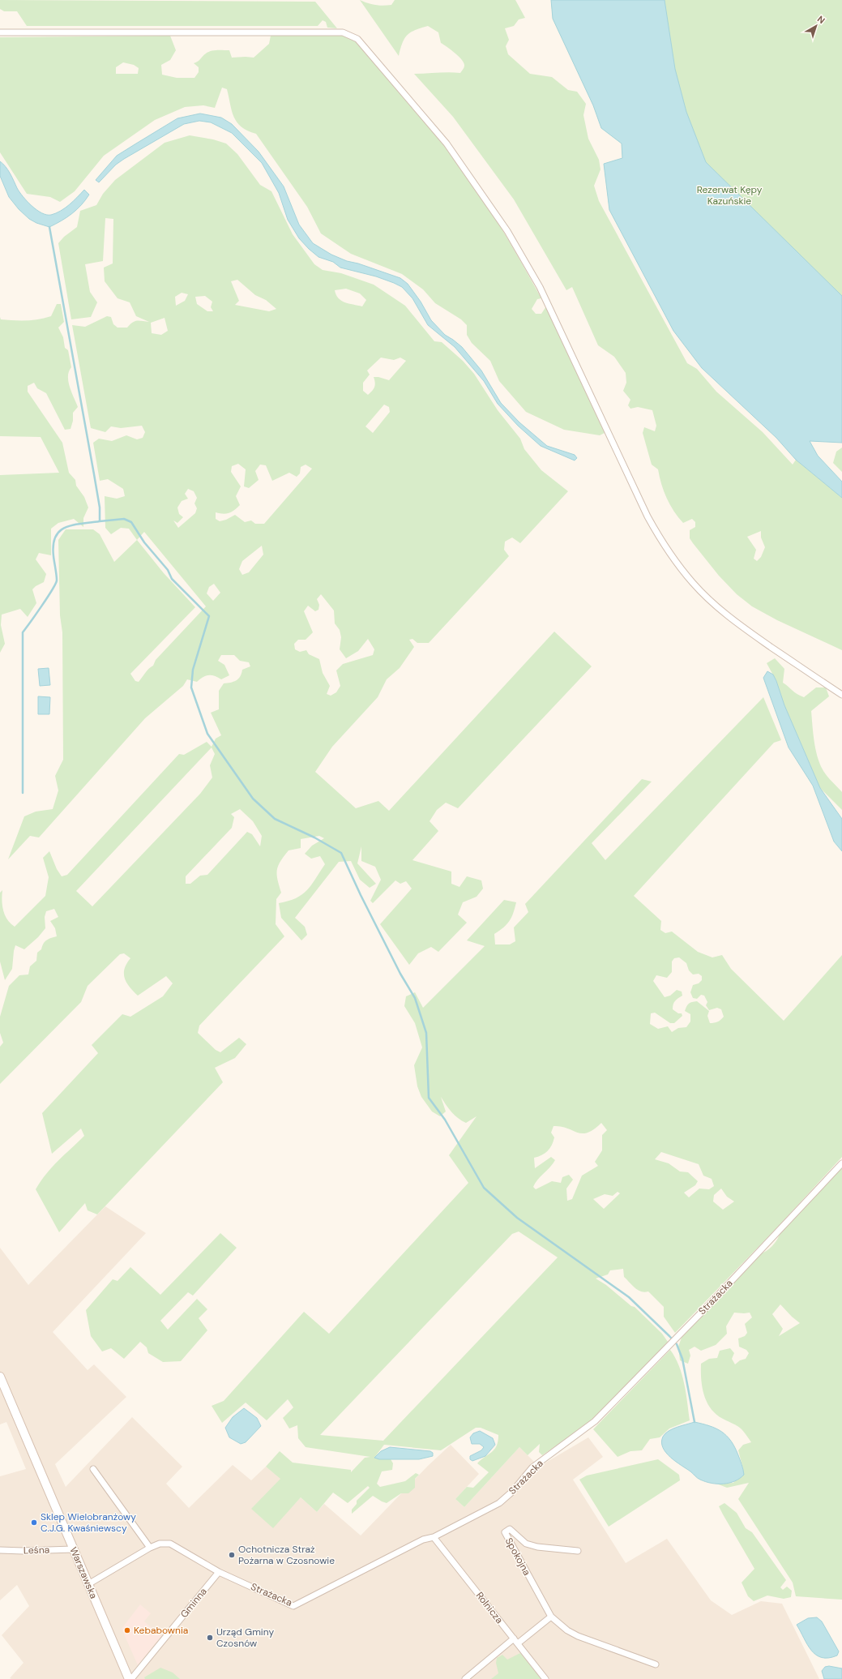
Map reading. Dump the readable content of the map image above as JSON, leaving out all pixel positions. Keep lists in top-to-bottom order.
{
  "streets": {
    "street": [
      "Strażacka",
      "Leśna",
      "Spokojna",
      "Warszawska",
      "Gminna",
      "Rolnicza"
    ]
  },
  "crossings": [
    ["Strażacka", "Warszawska"],
    ["Strażacka", "Gminna"],
    ["Strażacka", "Rolnicza"],
    ["Leśna", "Warszawska"]
  ],
  "parks": ["Rezerwat Kępy Kazuńskie"],
  "places": [
    "Sklep Wielobranżowy C.J.G. Kwaśniewscy",
    "Ochotnicza Straż Pożarna w Czosnowie",
    "Kebabownia",
    "Urząd Gminy Czosnów"
  ],
  "north": "top right"
}
